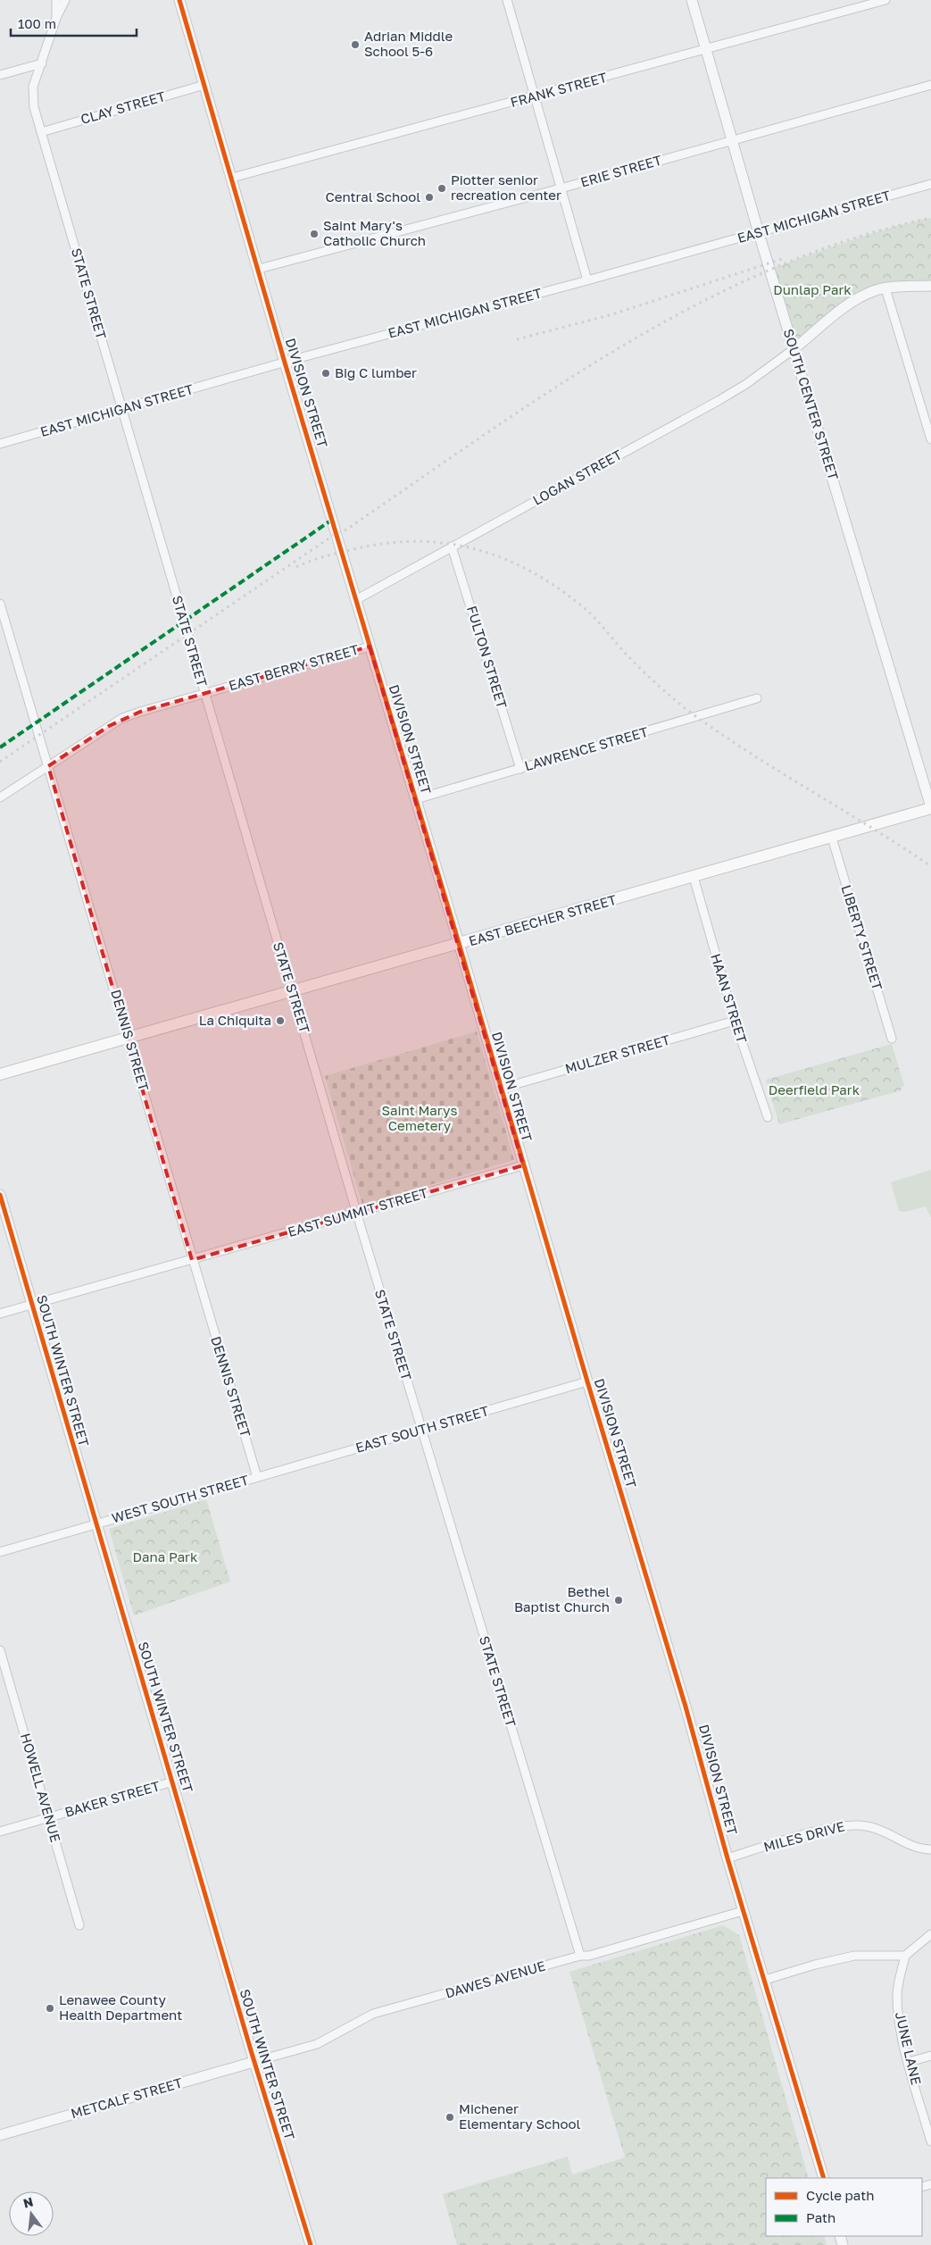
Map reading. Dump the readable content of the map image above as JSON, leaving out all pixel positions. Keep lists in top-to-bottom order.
{
  "streets": {
    "main road": ["EAST BEECHER STREET"],
    "street": [
      "FRANK STREET",
      "CLAY STREET",
      "ERIE STREET",
      "EAST MICHIGAN STREET",
      "STATE STREET",
      "DIVISION STREET",
      "SOUTH CENTER STREET",
      "LOGAN STREET",
      "FULTON STREET",
      "EAST BERRY STREET",
      "LAWRENCE STREET",
      "LIBERTY STREET",
      "HAAN STREET",
      "DENNIS STREET",
      "MULZER STREET",
      "EAST SUMMIT STREET",
      "SOUTH WINTER STREET",
      "EAST SOUTH STREET",
      "WEST SOUTH STREET",
      "HOWELL AVENUE",
      "BAKER STREET",
      "MILES DRIVE",
      "DAWES AVENUE",
      "JUNE LANE",
      "METCALF STREET"
    ]
  },
  "crossings": [
    ["FRANK STREET", "DIVISION STREET"],
    ["FRANK STREET", "SOUTH CENTER STREET"],
    ["CLAY STREET", "STATE STREET"],
    ["CLAY STREET", "DIVISION STREET"],
    ["ERIE STREET", "DIVISION STREET"],
    ["ERIE STREET", "SOUTH CENTER STREET"],
    ["EAST MICHIGAN STREET", "STATE STREET"],
    ["EAST MICHIGAN STREET", "DIVISION STREET"],
    ["EAST MICHIGAN STREET", "SOUTH CENTER STREET"],
    ["STATE STREET", "EAST BERRY STREET"],
    ["STATE STREET", "EAST BEECHER STREET"],
    ["STATE STREET", "EAST SUMMIT STREET"],
    ["STATE STREET", "EAST SOUTH STREET"],
    ["STATE STREET", "DAWES AVENUE"],
    ["DIVISION STREET", "LOGAN STREET"],
    ["DIVISION STREET", "EAST BERRY STREET"],
    ["DIVISION STREET", "LAWRENCE STREET"],
    ["DIVISION STREET", "EAST BEECHER STREET"],
    ["DIVISION STREET", "MULZER STREET"],
    ["DIVISION STREET", "EAST SUMMIT STREET"],
    ["DIVISION STREET", "EAST SOUTH STREET"],
    ["DIVISION STREET", "MILES DRIVE"],
    ["DIVISION STREET", "DAWES AVENUE"],
    ["SOUTH CENTER STREET", "LOGAN STREET"],
    ["SOUTH CENTER STREET", "EAST BEECHER STREET"],
    ["LOGAN STREET", "FULTON STREET"],
    ["FULTON STREET", "LAWRENCE STREET"],
    ["EAST BERRY STREET", "DENNIS STREET"],
    ["EAST BEECHER STREET", "LIBERTY STREET"],
    ["EAST BEECHER STREET", "HAAN STREET"],
    ["EAST BEECHER STREET", "DENNIS STREET"],
    ["HAAN STREET", "MULZER STREET"],
    ["DENNIS STREET", "EAST SUMMIT STREET"],
    ["DENNIS STREET", "EAST SOUTH STREET"],
    ["DENNIS STREET", "WEST SOUTH STREET"],
    ["EAST SUMMIT STREET", "SOUTH WINTER STREET"],
    ["SOUTH WINTER STREET", "WEST SOUTH STREET"],
    ["SOUTH WINTER STREET", "BAKER STREET"],
    ["SOUTH WINTER STREET", "DAWES AVENUE"],
    ["SOUTH WINTER STREET", "METCALF STREET"],
    ["EAST SOUTH STREET", "WEST SOUTH STREET"],
    ["HOWELL AVENUE", "BAKER STREET"],
    ["DAWES AVENUE", "METCALF STREET"]
  ],
  "parks": [
    "Dunlap Park",
    "Deerfield Park",
    "Saint Marys Cemetery",
    "Dana Park"
  ],
  "places": [
    "Adrian Middle School 5-6",
    "Piotter senior recreation center",
    "Central School",
    "Saint Mary's Catholic Church",
    "Big C lumber",
    "La Chiquita",
    "Bethel Baptist Church",
    "Lenawee County Health Department",
    "Michener Elementary School"
  ],
  "legend": ["Cycle path", "Path"],
  "scale_bar": "100 m",
  "north": "top"
}
